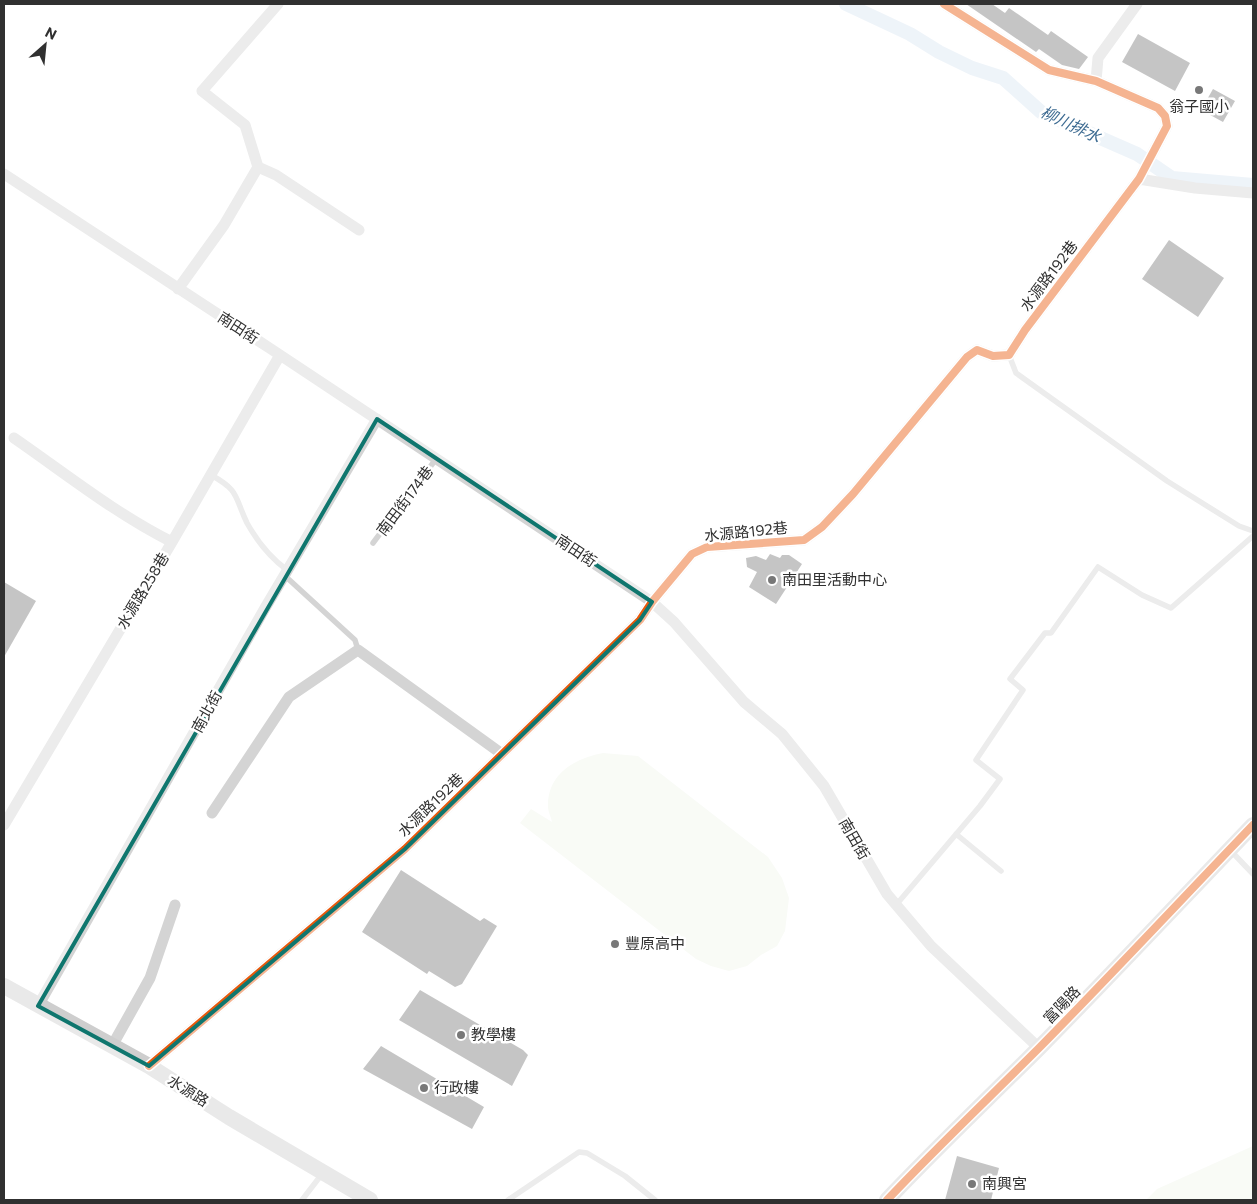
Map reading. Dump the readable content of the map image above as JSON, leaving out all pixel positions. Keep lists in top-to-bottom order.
{
  "streets": {
    "street": [
      "水源路192巷",
      "南田街",
      "水源路258巷",
      "南北街",
      "富陽路",
      "水源路"
    ],
    "lane": ["南田街174巷"]
  },
  "crossings": [
    ["水源路192巷", "南田街"],
    ["水源路192巷", "水源路"],
    ["南田街", "南田街174巷"],
    ["南田街", "水源路258巷"],
    ["南田街", "南北街"],
    ["南田街", "富陽路"],
    ["南北街", "水源路"]
  ],
  "water": ["柳川排水"],
  "places": [
    "翁子國小",
    "南田里活動中心",
    "豐原高中",
    "教學樓",
    "行政樓",
    "南興宮"
  ],
  "north": "top right"
}
